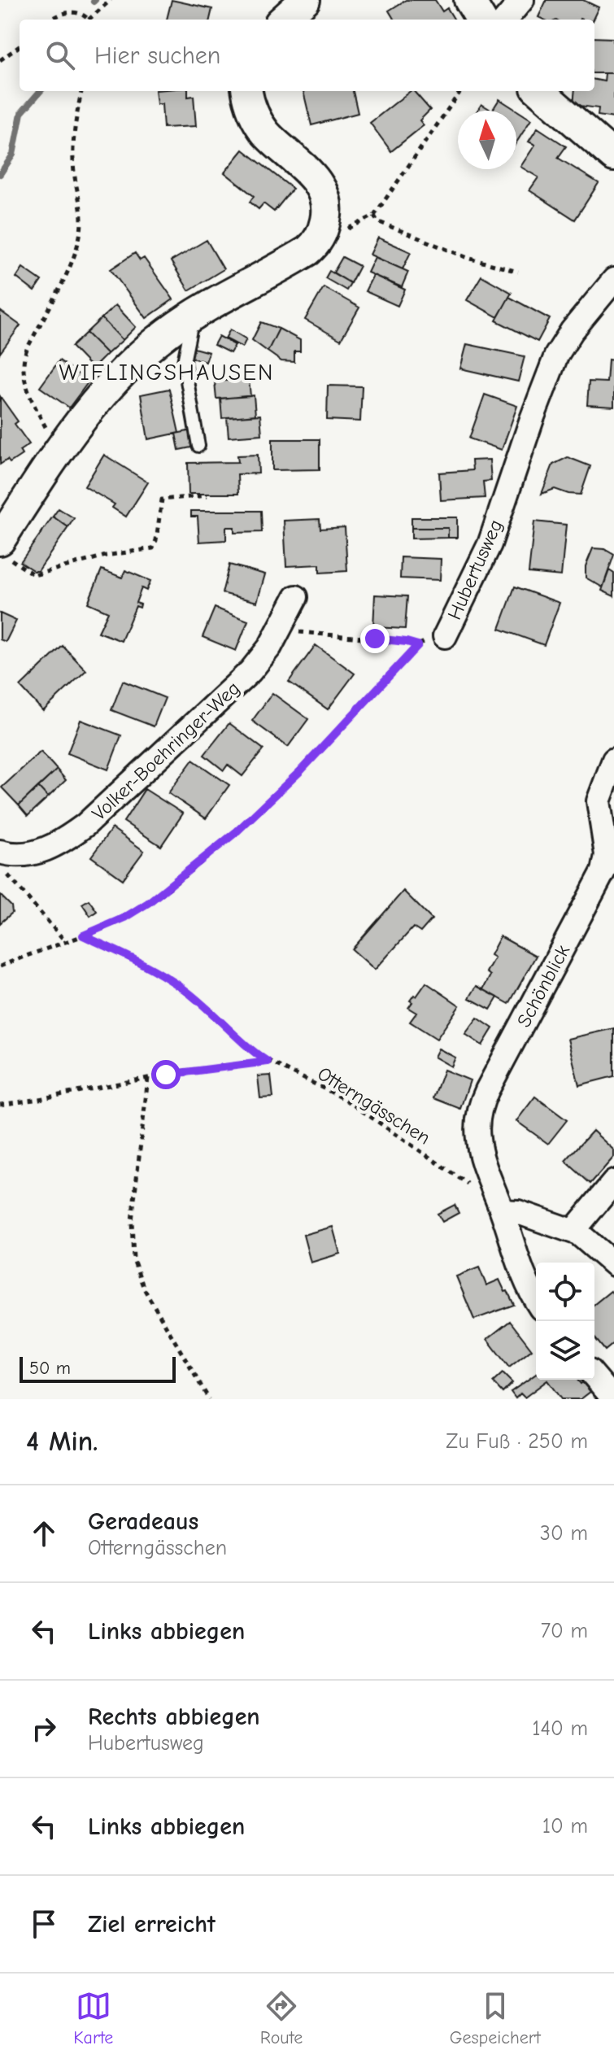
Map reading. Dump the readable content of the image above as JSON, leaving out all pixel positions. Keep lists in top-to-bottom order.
{
  "streets": {
    "street": ["Hubertusweg", "Volker-Boehringer-Weg", "Schönblick"],
    "path": ["Otterngässchen"]
  },
  "crossings": [
    ["Hubertusweg", "Otterngässchen"],
    ["Schönblick", "Otterngässchen"]
  ],
  "districts": ["WIFLINGSHAUSEN"],
  "scale_bar": "50 m",
  "north": "top",
  "page": {
    "search": "Hier suchen",
    "scale": "50 m",
    "heading": ["4 Min.", "Zu Fuß · 250 m"],
    "list": [
      ["Geradeaus", "Otterngässchen", "30 m"],
      ["Links abbiegen", "70 m"],
      ["Rechts abbiegen", "Hubertusweg", "140 m"],
      ["Links abbiegen", "10 m"],
      "Ziel erreicht"
    ],
    "nav": ["Karte", "Route", "Gespeichert"]
  }
}
